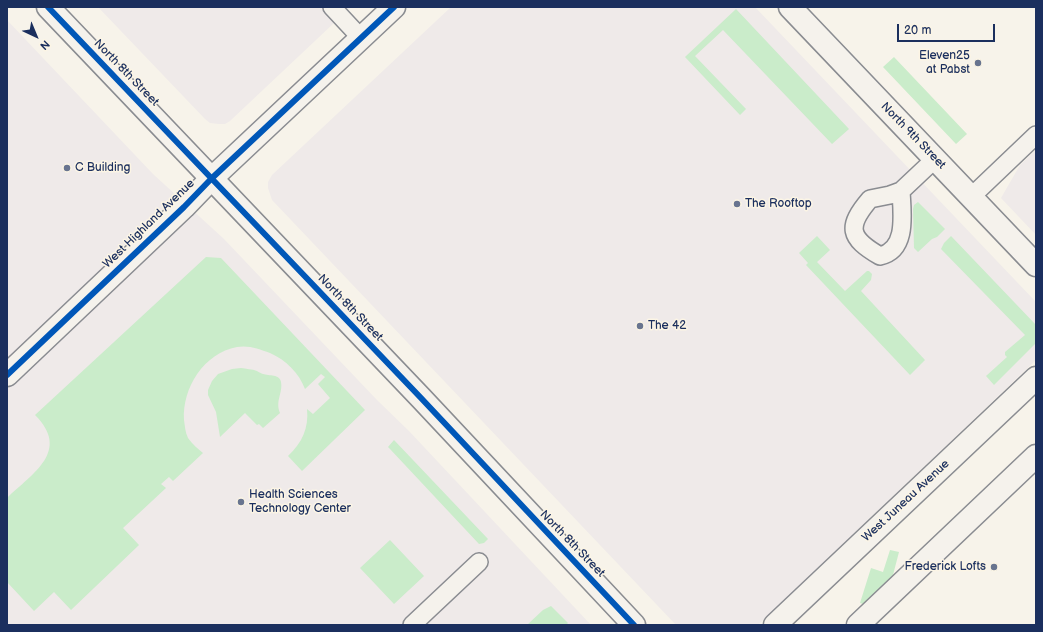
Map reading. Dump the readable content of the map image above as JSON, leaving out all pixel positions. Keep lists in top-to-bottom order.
{
  "streets": {
    "street": [
      "North 8th Street",
      "North 9th Street",
      "West Highland Avenue",
      "West Juneau Avenue"
    ]
  },
  "crossings": [
    ["North 8th Street", "West Highland Avenue"]
  ],
  "places": [
    "Eleven25 at Pabst",
    "C Building",
    "The Rooftop",
    "The 42",
    "Health Sciences Technology Center",
    "Frederick Lofts"
  ],
  "scale_bar": "20 m",
  "north": "bottom right"
}
